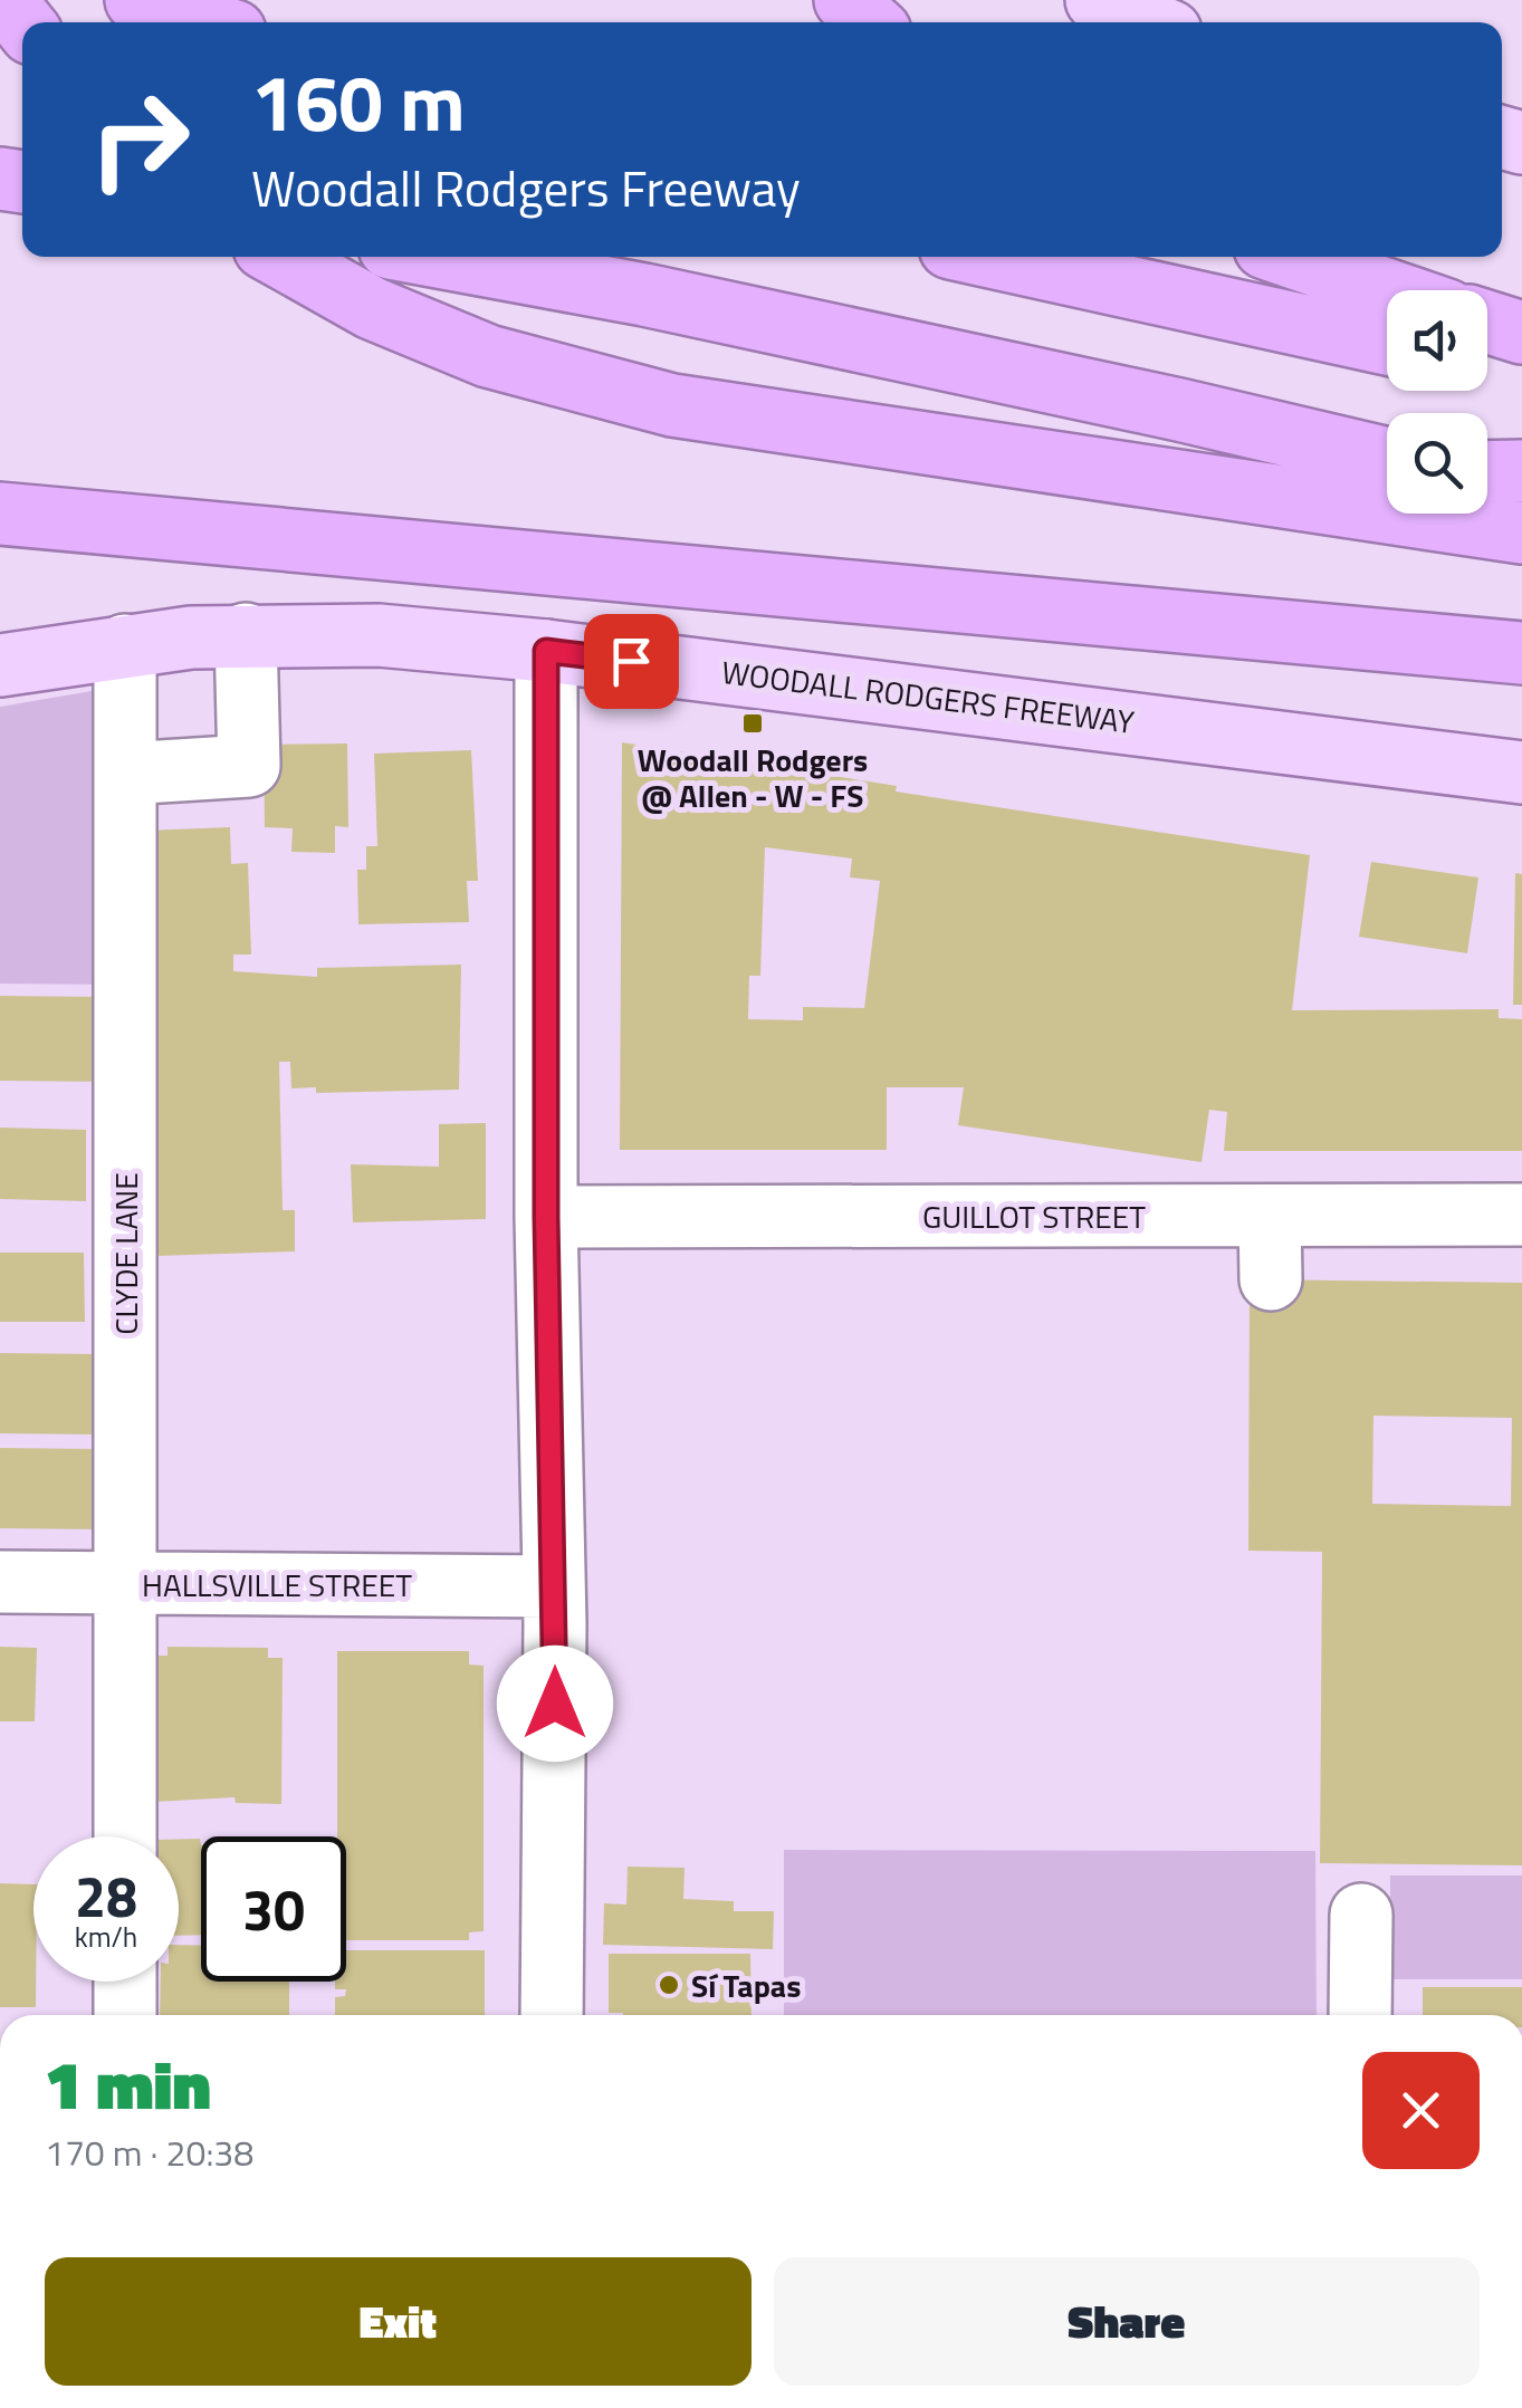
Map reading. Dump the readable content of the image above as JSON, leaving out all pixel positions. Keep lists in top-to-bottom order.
{
  "streets": {
    "main road": ["WOODALL RODGERS FREEWAY"],
    "street": ["GUILLOT STREET", "CLYDE LANE", "HALLSVILLE STREET"]
  },
  "crossings": [
    ["WOODALL RODGERS FREEWAY", "CLYDE LANE"],
    ["CLYDE LANE", "HALLSVILLE STREET"]
  ],
  "places": {
    "transit": ["Woodall Rodgers @ Allen - W - FS"],
    "other": ["Sí Tapas"]
  },
  "page": {
    "turn": ["160 m", "Woodall Rodgers Freeway"],
    "speed": "28 km/h",
    "limit": "30",
    "heading": ["1 min", "170 m · 20:38"],
    "buttons": ["Exit", "Share"]
  }
}
